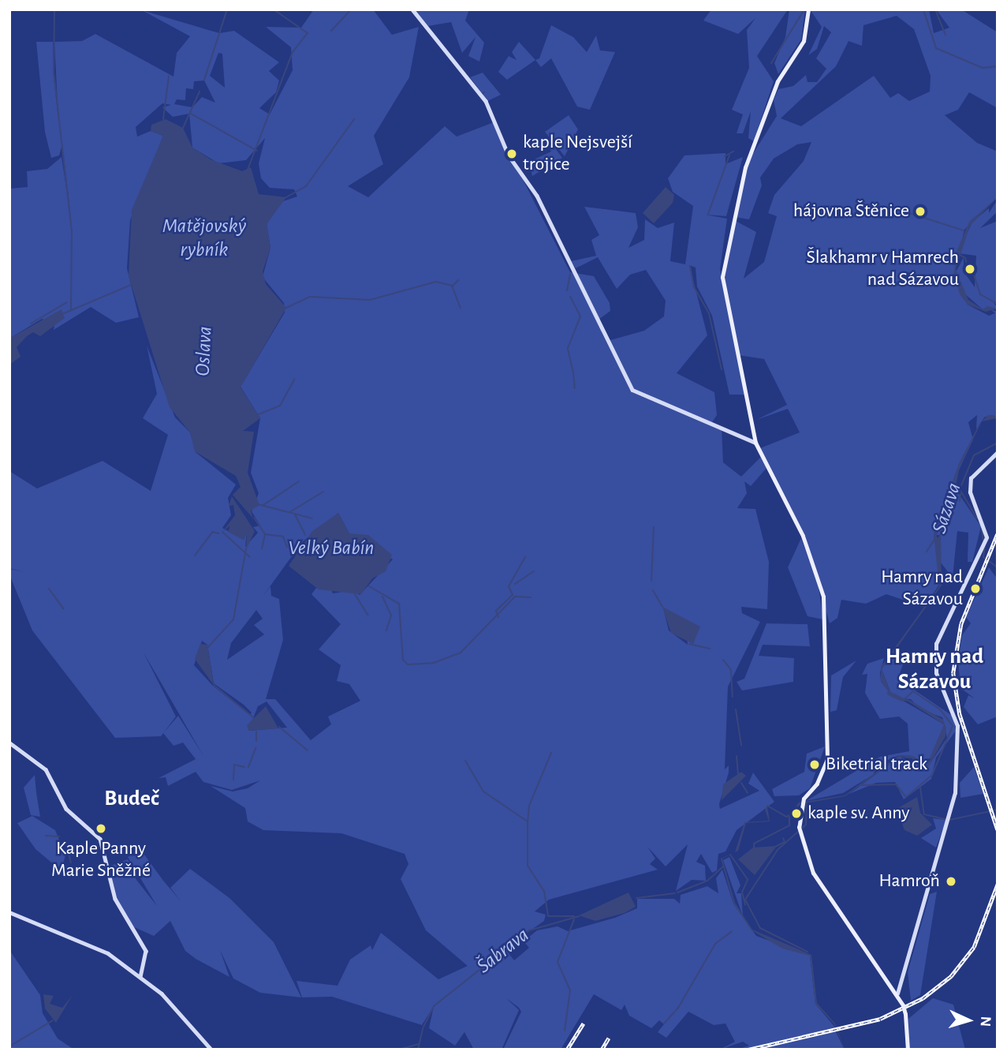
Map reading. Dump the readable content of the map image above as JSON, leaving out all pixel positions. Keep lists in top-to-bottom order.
{
  "districts": ["Hamry nad Sázavou", "Budeč"],
  "water": [
    "Matějovský rybník",
    "Oslava",
    "Sázava",
    "Velký Babín",
    "Šabrava"
  ],
  "places": [
    "kaple Nejsvejší trojice",
    "hájovna Štěnice",
    "Šlakhamr v Hamrech nad Sázavou",
    "Hamry nad Sázavou",
    "Biketrial track",
    "kaple sv. Anny",
    "Kaple Panny Marie Sněžné",
    "Hamroň"
  ],
  "north": "right"
}
